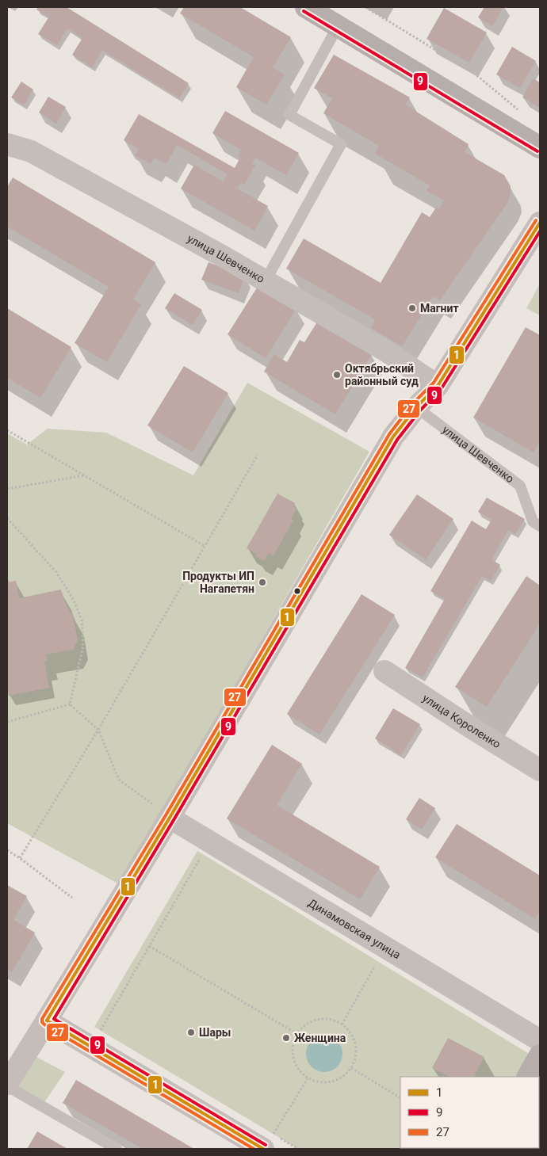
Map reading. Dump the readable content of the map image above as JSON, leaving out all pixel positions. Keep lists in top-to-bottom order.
{
  "streets": {
    "street": ["улица Шевченко", "улица Короленко", "Динамовская улица"]
  },
  "places": [
    "Магнит",
    "Октябрьский районный суд",
    "Продукты ИП Нагапетян",
    "Шары",
    "Женщина"
  ],
  "lines": ["transit line 9", "transit line 27", "transit line 1"],
  "legend": ["1", "9", "27"]
}
